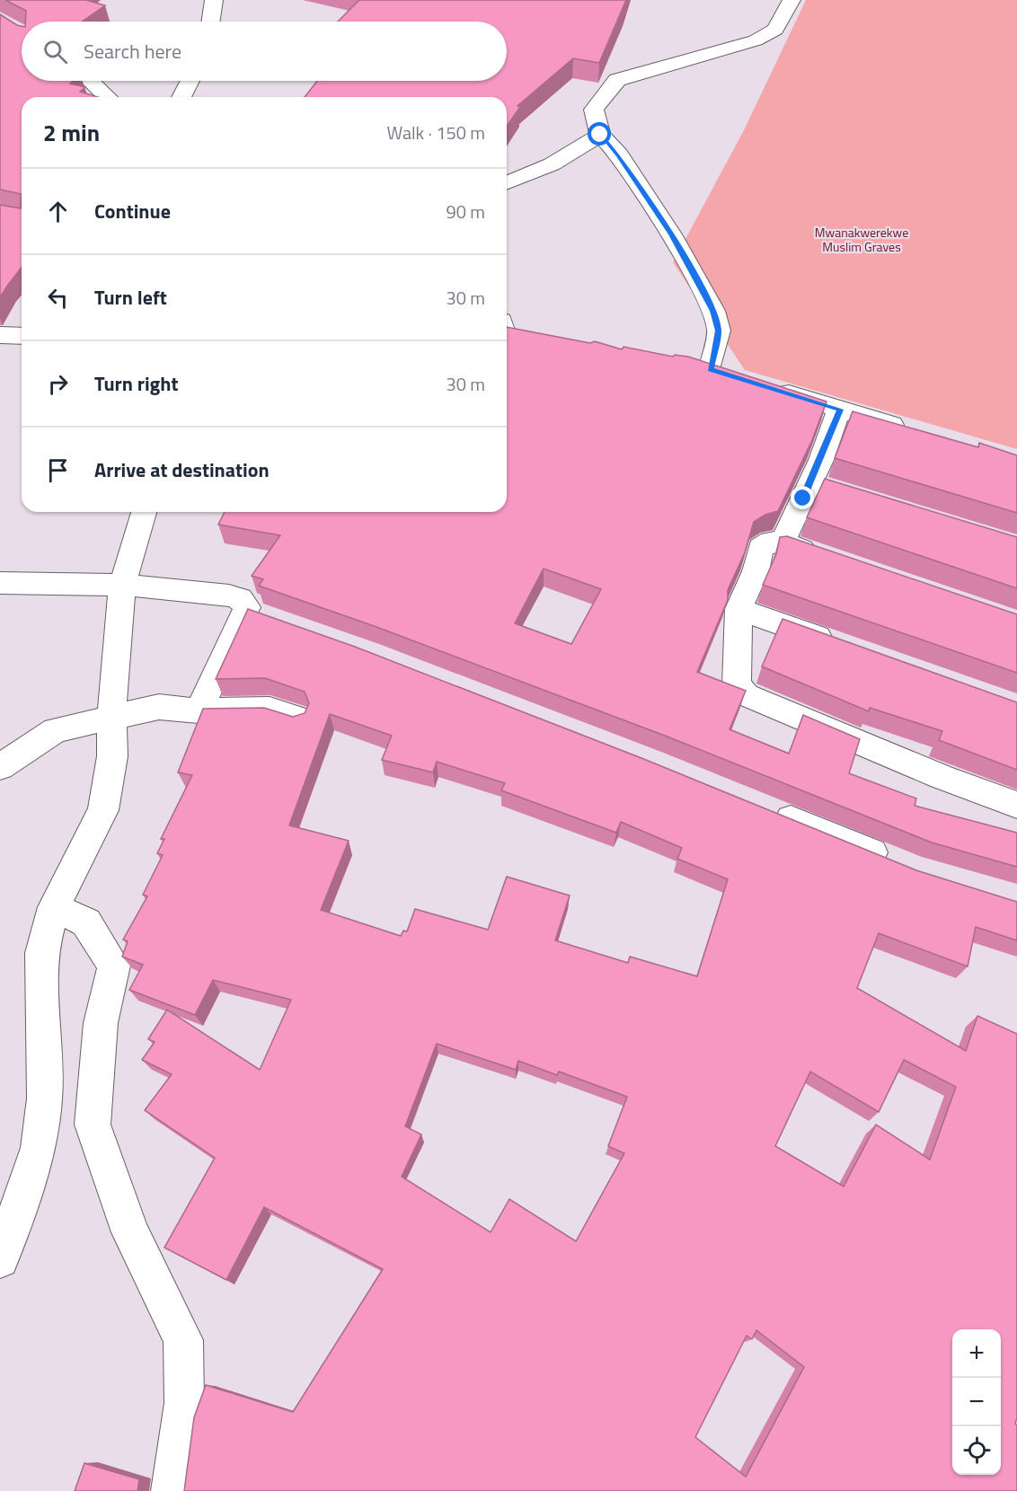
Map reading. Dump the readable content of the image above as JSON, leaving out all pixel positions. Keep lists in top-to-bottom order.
{
  "parks": ["Mwanakwerekwe Muslim Graves"],
  "page": {
    "search": "Search here",
    "heading": ["2 min", "Walk · 150 m"],
    "list": [
      ["Continue", "90 m"],
      ["Turn left", "30 m"],
      ["Turn right", "30 m"],
      "Arrive at destination"
    ],
    "map_buttons": ["+", "−"]
  }
}
